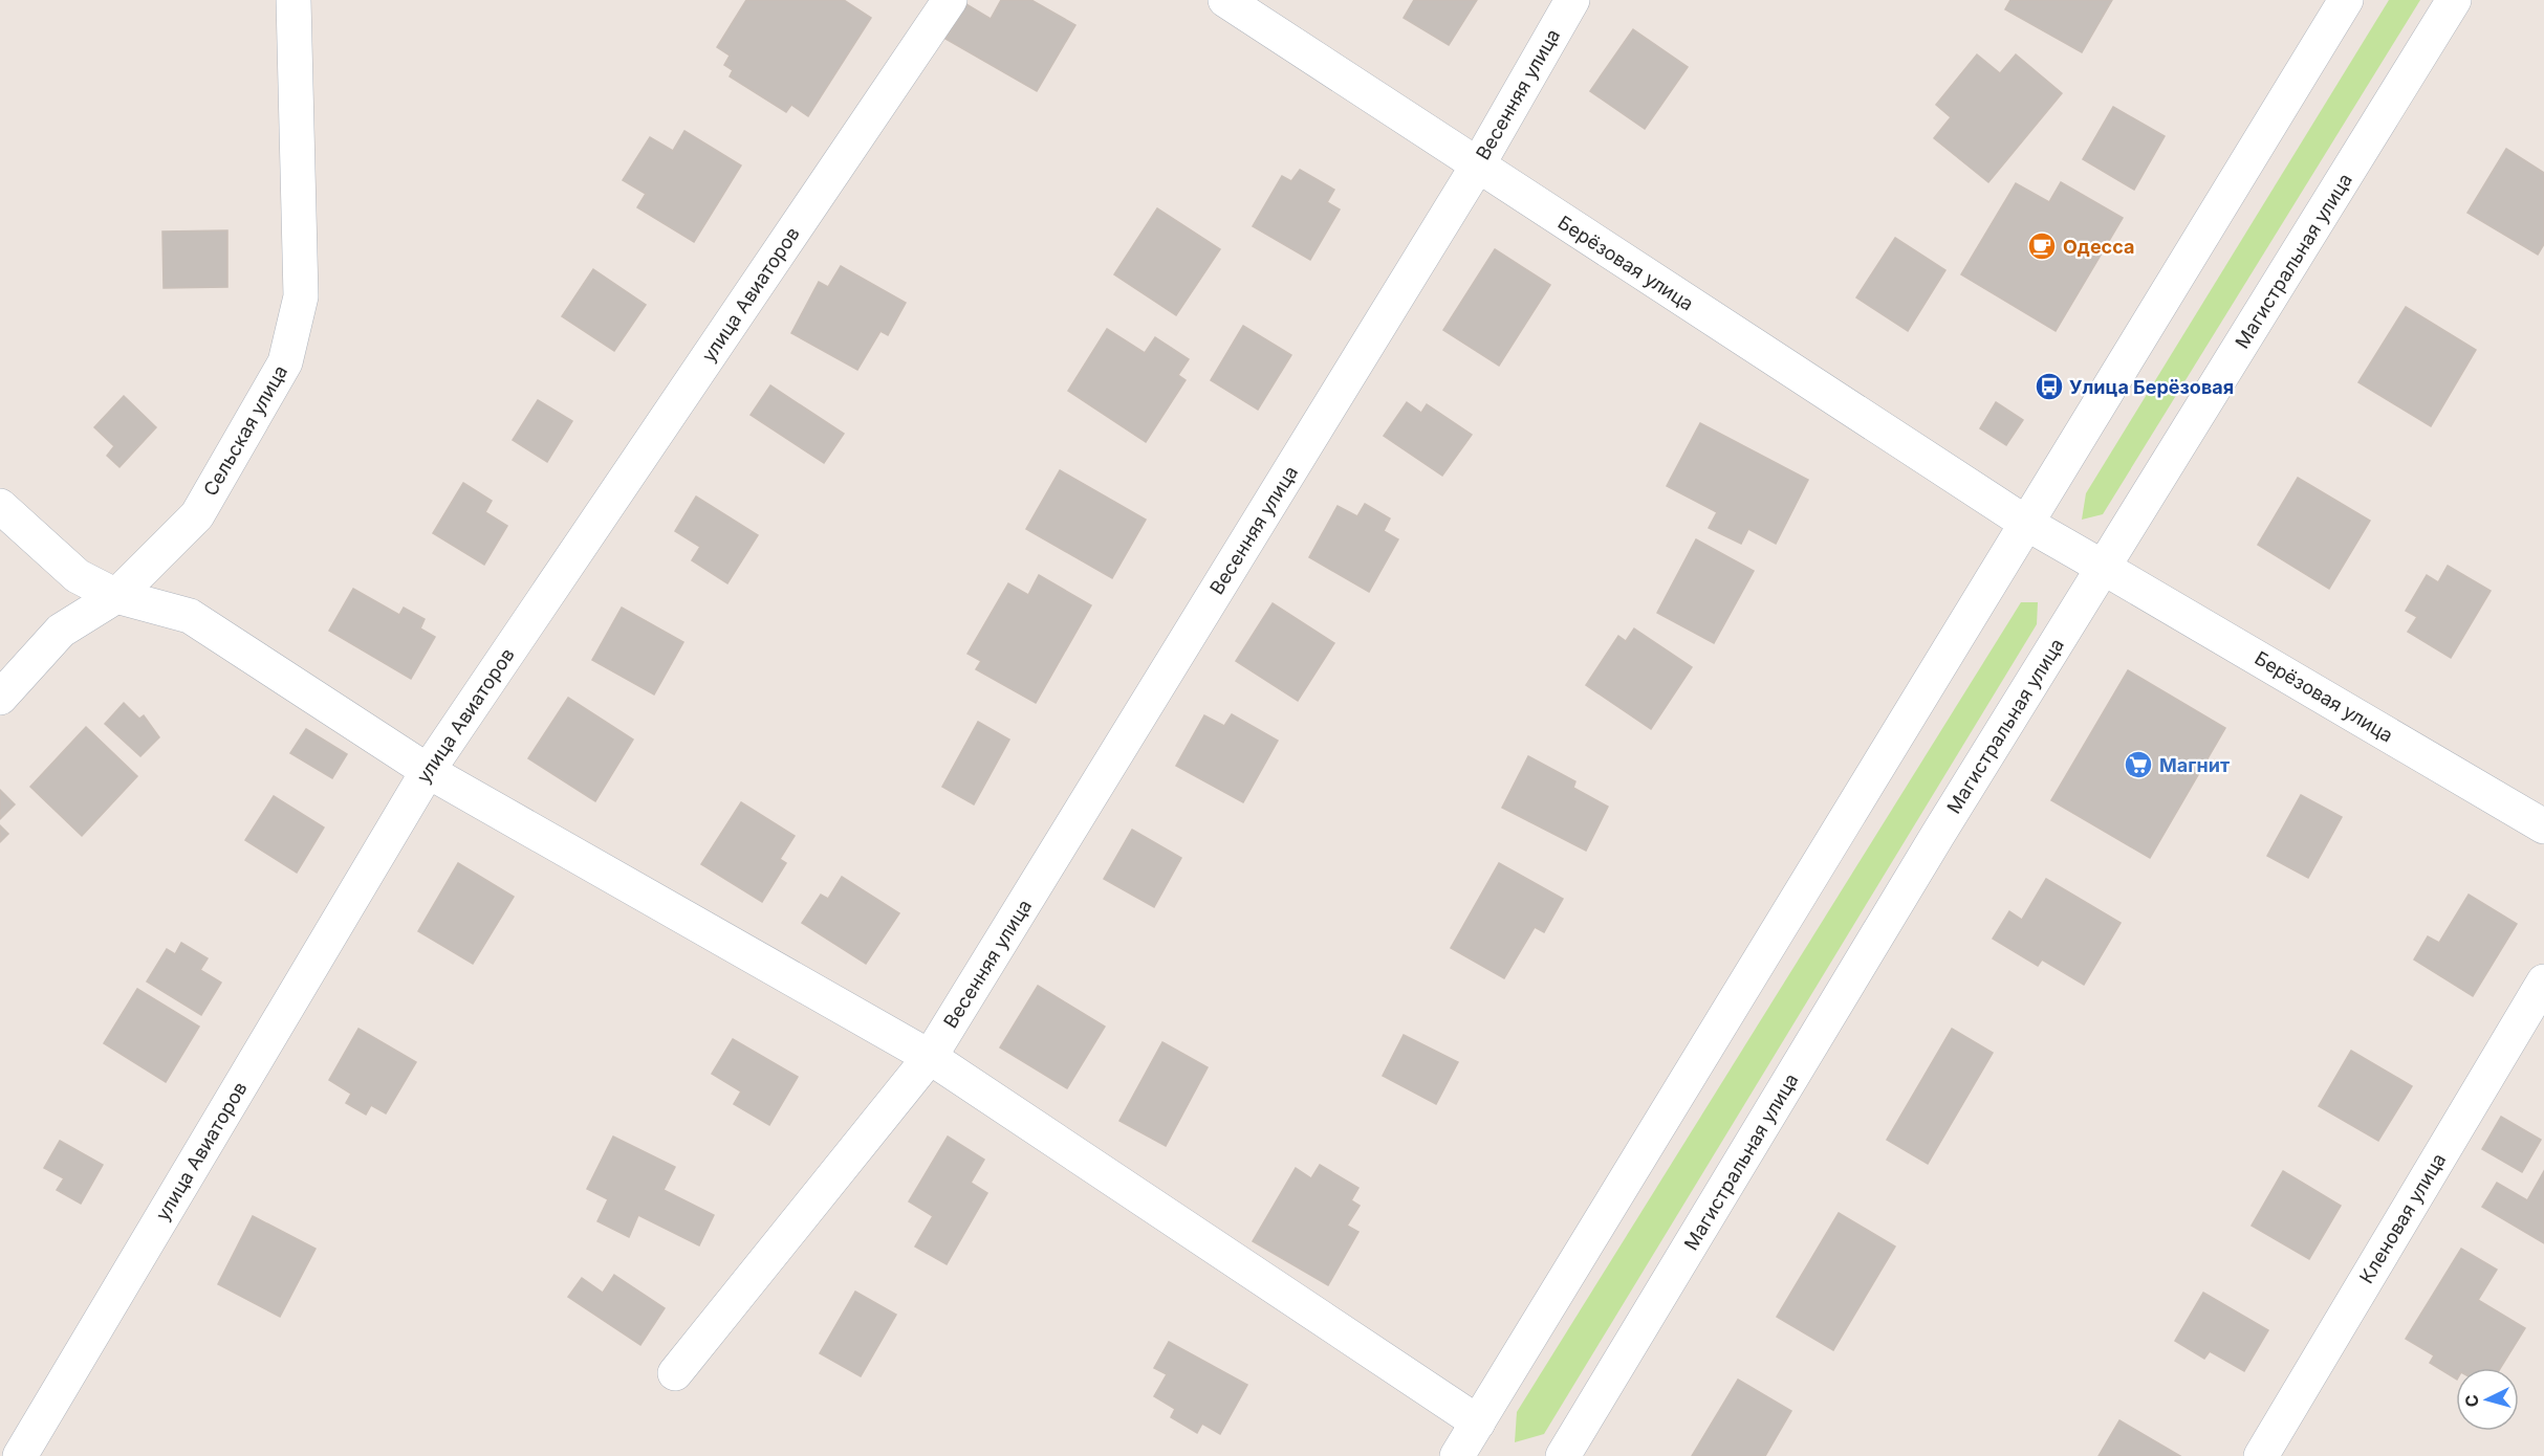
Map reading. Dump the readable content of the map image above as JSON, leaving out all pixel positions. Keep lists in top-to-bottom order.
{
  "streets": {
    "street": [
      "Весенняя улица",
      "Магистральная улица",
      "Берёзовая улица",
      "улица Авиаторов",
      "Сельская улица",
      "Кленовая улица"
    ]
  },
  "crossings": [
    ["Весенняя улица", "Берёзовая улица"],
    ["Магистральная улица", "Берёзовая улица"]
  ],
  "places": {
    "cafe": ["Одесса"],
    "bus stop": ["Улица Берёзовая"],
    "supermarket": ["Магнит"]
  },
  "north": "left"
}
